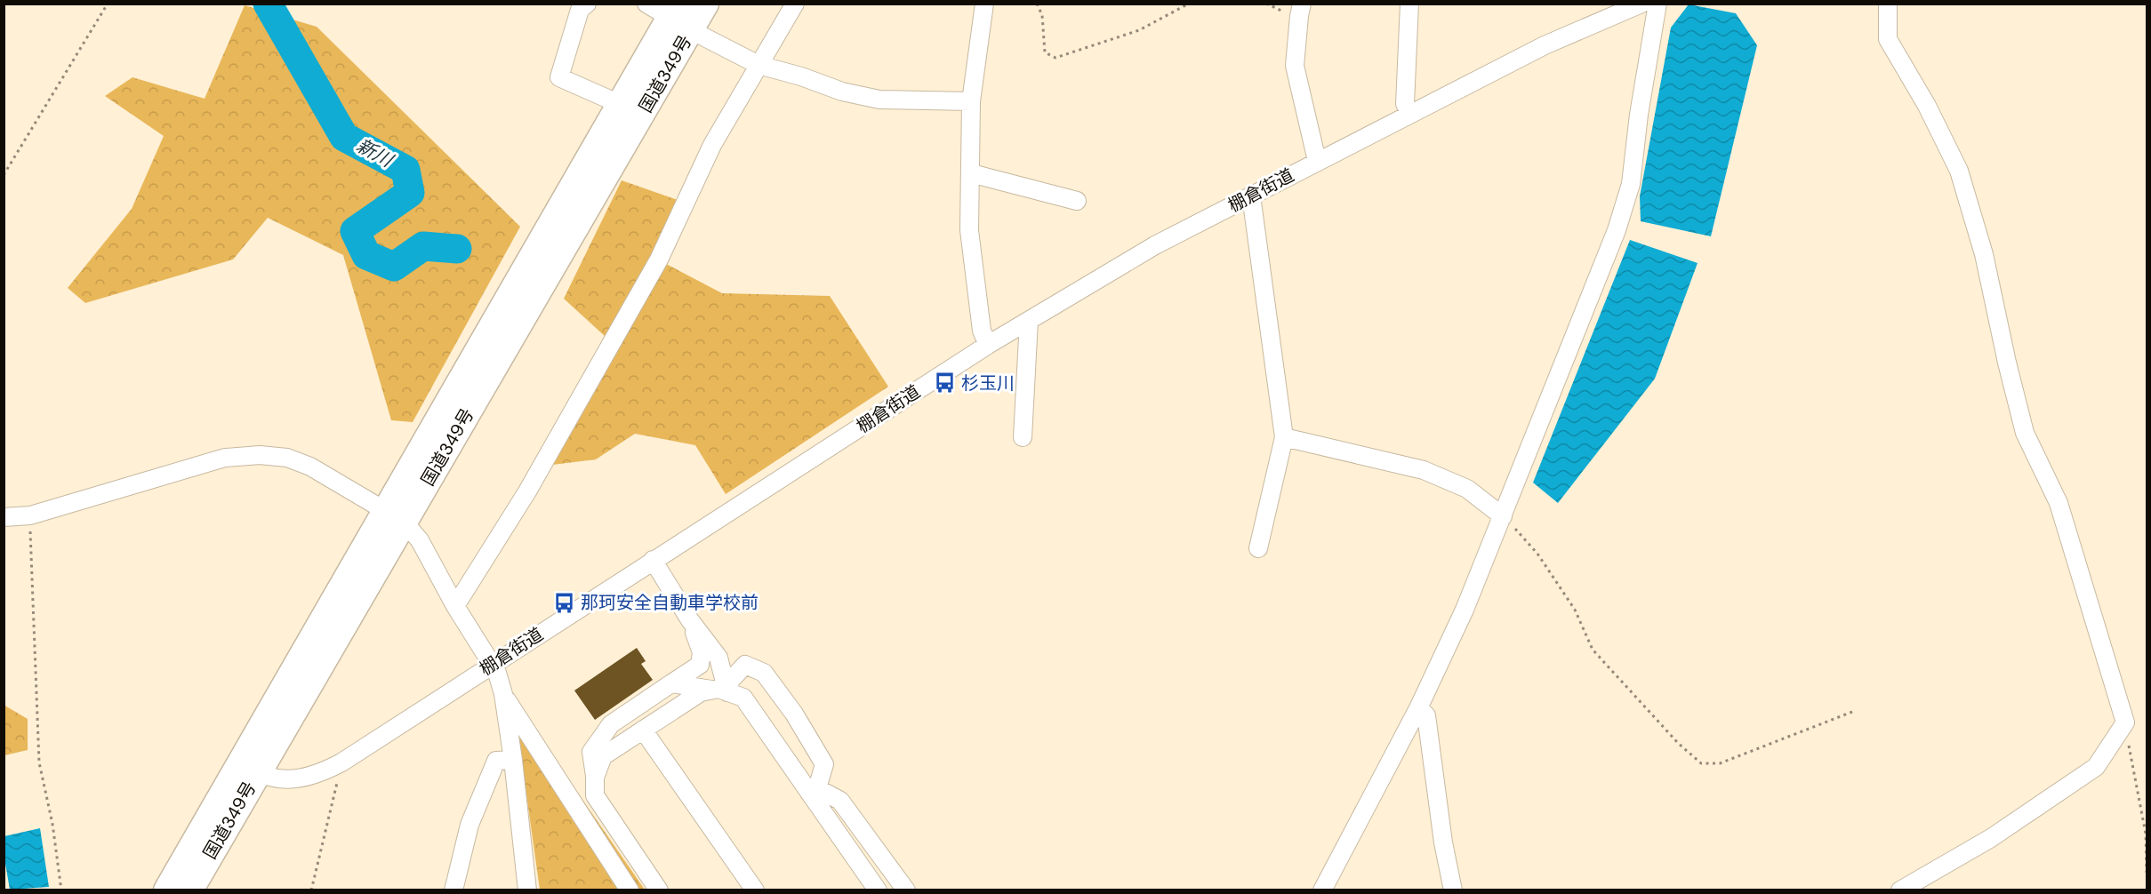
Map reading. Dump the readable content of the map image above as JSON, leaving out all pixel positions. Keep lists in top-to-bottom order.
{
  "streets": {
    "highway": ["国道349号"],
    "street": ["棚倉街道"]
  },
  "crossings": [
    ["国道349号", "棚倉街道"]
  ],
  "water": ["新川"],
  "places": {
    "bus stop": ["杉玉川", "那珂安全自動車学校前"]
  }
}
